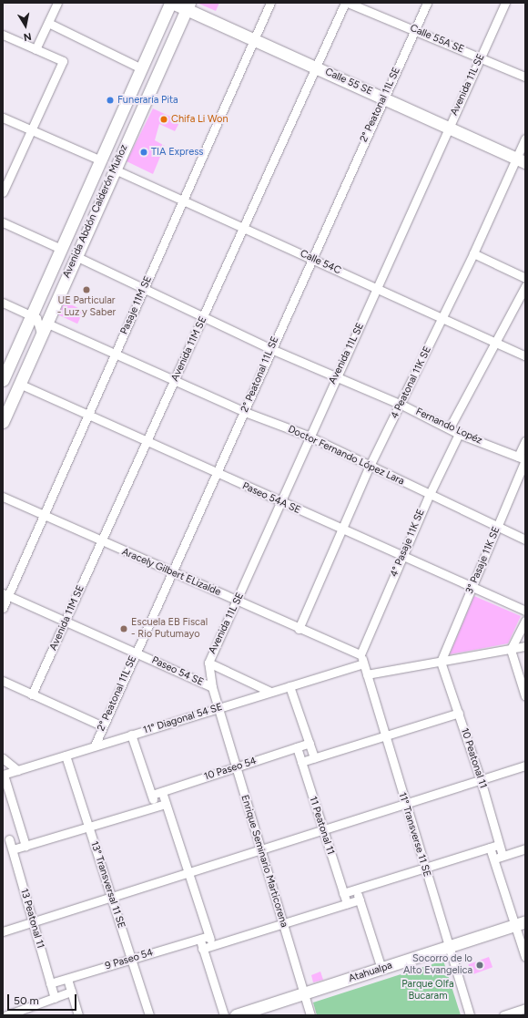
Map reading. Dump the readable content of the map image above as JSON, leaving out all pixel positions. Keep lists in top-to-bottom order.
{
  "streets": {
    "main road": ["Calle 55 SE", "Avenida Abdón Calderón Muñoz", "Atahualpa"],
    "street": [
      "Calle 55A SE",
      "Avenida 11L SE",
      "2° Peatonal 11L SE",
      "Calle 54C",
      "Pasaje 11M SE",
      "Avenida 11M SE",
      "4 Peatonal 11K SE",
      "Fernando Lopéz",
      "Doctor Fernando López Lara",
      "Paseo 54A SE",
      "4° Pasaje 11K SE",
      "3° Pasaje 11K SE",
      "Aracely Gilbert ELizalde",
      "Paseo 54 SE",
      "11° Diagonal 54 SE",
      "10 Peatonal 11",
      "10 Paseo 54",
      "11 Peatonal 11",
      "11° Transverse 11 SE",
      "Enrique Seminario Marticorena",
      "13° Transversal 11 SE",
      "13 Peatonal 11",
      "9 Paseo 54"
    ]
  },
  "crossings": [
    ["Calle 55A SE", "Avenida 11L SE"],
    ["Calle 55A SE", "2° Peatonal 11L SE"],
    ["Calle 55A SE", "Avenida 11M SE"],
    ["Calle 55 SE", "Avenida 11L SE"],
    ["Calle 55 SE", "2° Peatonal 11L SE"],
    ["Calle 55 SE", "Avenida Abdón Calderón Muñoz"],
    ["Calle 55 SE", "Pasaje 11M SE"],
    ["Calle 55 SE", "Avenida 11M SE"],
    ["Calle 55 SE", "4 Peatonal 11K SE"],
    ["Avenida 11L SE", "Calle 54C"],
    ["Avenida 11L SE", "Fernando Lopéz"],
    ["Avenida 11L SE", "Doctor Fernando López Lara"],
    ["Avenida 11L SE", "Paseo 54A SE"],
    ["Avenida 11L SE", "Aracely Gilbert ELizalde"],
    ["Avenida 11L SE", "Paseo 54 SE"],
    ["Avenida 11L SE", "11° Diagonal 54 SE"],
    ["Avenida 11L SE", "Enrique Seminario Marticorena"],
    ["2° Peatonal 11L SE", "Calle 54C"],
    ["2° Peatonal 11L SE", "Fernando Lopéz"],
    ["2° Peatonal 11L SE", "Doctor Fernando López Lara"],
    ["2° Peatonal 11L SE", "Paseo 54A SE"],
    ["2° Peatonal 11L SE", "Aracely Gilbert ELizalde"],
    ["2° Peatonal 11L SE", "Paseo 54 SE"],
    ["2° Peatonal 11L SE", "11° Diagonal 54 SE"],
    ["Avenida Abdón Calderón Muñoz", "Calle 54C"],
    ["Avenida Abdón Calderón Muñoz", "Fernando Lopéz"],
    ["Avenida Abdón Calderón Muñoz", "Doctor Fernando López Lara"],
    ["Avenida Abdón Calderón Muñoz", "Paseo 54A SE"],
    ["Calle 54C", "Pasaje 11M SE"],
    ["Calle 54C", "Avenida 11M SE"],
    ["Calle 54C", "4 Peatonal 11K SE"],
    ["Pasaje 11M SE", "Fernando Lopéz"],
    ["Pasaje 11M SE", "Doctor Fernando López Lara"],
    ["Pasaje 11M SE", "Paseo 54A SE"],
    ["Pasaje 11M SE", "Aracely Gilbert ELizalde"],
    ["Pasaje 11M SE", "Paseo 54 SE"],
    ["Avenida 11M SE", "Fernando Lopéz"],
    ["Avenida 11M SE", "Doctor Fernando López Lara"],
    ["Avenida 11M SE", "Paseo 54A SE"],
    ["Avenida 11M SE", "Aracely Gilbert ELizalde"],
    ["Avenida 11M SE", "Paseo 54 SE"],
    ["4 Peatonal 11K SE", "Fernando Lopéz"],
    ["4 Peatonal 11K SE", "Doctor Fernando López Lara"],
    ["4 Peatonal 11K SE", "Paseo 54A SE"],
    ["4 Peatonal 11K SE", "Aracely Gilbert ELizalde"],
    ["Fernando Lopéz", "4° Pasaje 11K SE"],
    ["Fernando Lopéz", "3° Pasaje 11K SE"],
    ["Doctor Fernando López Lara", "4° Pasaje 11K SE"],
    ["Doctor Fernando López Lara", "3° Pasaje 11K SE"],
    ["Paseo 54A SE", "4° Pasaje 11K SE"],
    ["Paseo 54A SE", "3° Pasaje 11K SE"],
    ["4° Pasaje 11K SE", "Aracely Gilbert ELizalde"],
    ["4° Pasaje 11K SE", "11° Transverse 11 SE"],
    ["3° Pasaje 11K SE", "10 Peatonal 11"],
    ["Aracely Gilbert ELizalde", "11° Transverse 11 SE"],
    ["11° Diagonal 54 SE", "11° Transverse 11 SE"],
    ["11° Diagonal 54 SE", "Enrique Seminario Marticorena"],
    ["11° Diagonal 54 SE", "13° Transversal 11 SE"],
    ["10 Paseo 54", "11 Peatonal 11"],
    ["10 Paseo 54", "Enrique Seminario Marticorena"],
    ["11° Transverse 11 SE", "Atahualpa"],
    ["Enrique Seminario Marticorena", "Atahualpa"],
    ["13° Transversal 11 SE", "9 Paseo 54"],
    ["13 Peatonal 11", "9 Paseo 54"]
  ],
  "parks": ["Parque Olfa Bucaram"],
  "places": [
    "Funeraría Pita",
    "Chifa Li Won",
    "TIA Express",
    "UE Particular - Luz y Saber",
    "Escuela EB Fiscal - Rio Putumayo",
    "Socorro de lo Alto Evangelica"
  ],
  "scale_bar": "50 m",
  "north": "bottom"
}
